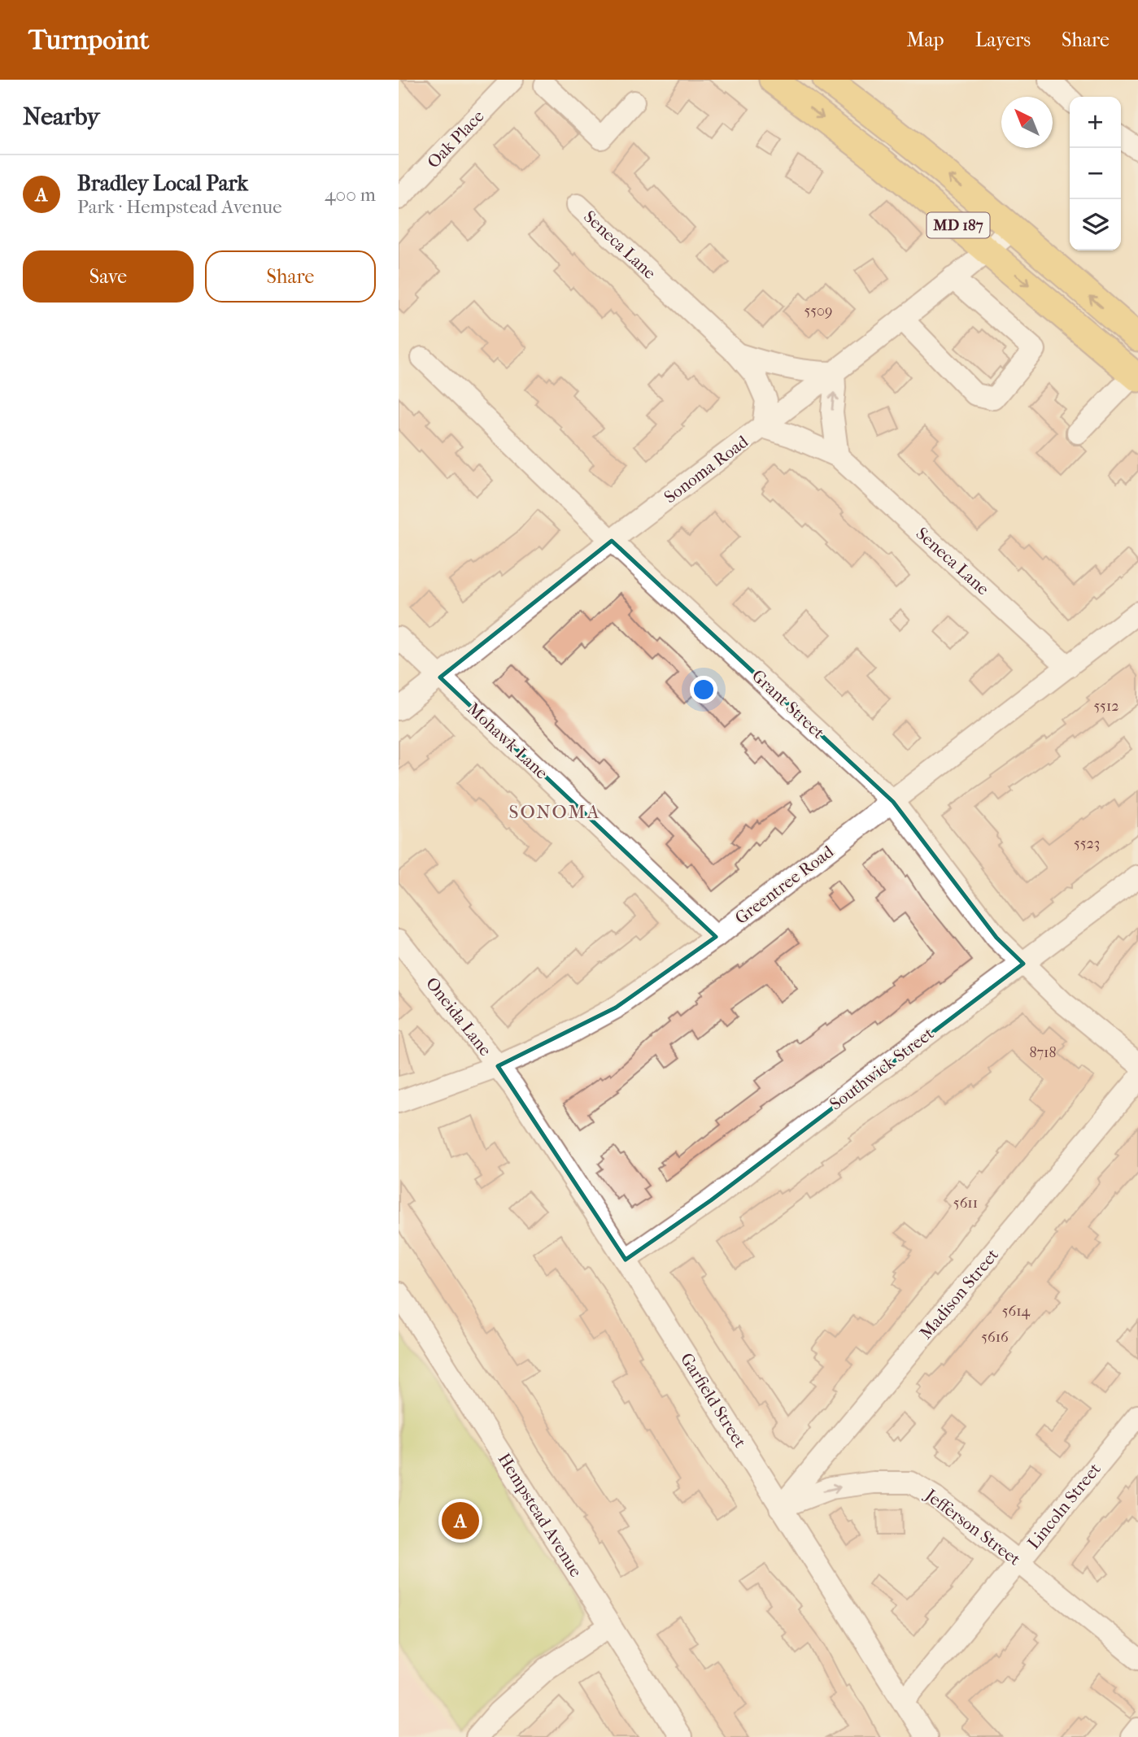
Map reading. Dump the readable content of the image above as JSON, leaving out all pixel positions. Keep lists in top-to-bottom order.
{
  "streets": {
    "main road": ["MD 187"],
    "street": [
      "Oak Place",
      "Seneca Lane",
      "Sonoma Road",
      "Grant Street",
      "Mohawk Lane",
      "Greentree Road",
      "Oneida Lane",
      "Southwick Street",
      "Madison Street",
      "Garfield Street",
      "Lincoln Street",
      "Hempstead Avenue",
      "Jefferson Street"
    ]
  },
  "crossings": [
    ["MD 187", "Sonoma Road"],
    ["Seneca Lane", "Sonoma Road"],
    ["Seneca Lane", "Greentree Road"],
    ["Sonoma Road", "Grant Street"],
    ["Sonoma Road", "Mohawk Lane"],
    ["Grant Street", "Greentree Road"],
    ["Grant Street", "Southwick Street"],
    ["Mohawk Lane", "Greentree Road"],
    ["Greentree Road", "Oneida Lane"],
    ["Greentree Road", "Garfield Street"],
    ["Oneida Lane", "Garfield Street"],
    ["Southwick Street", "Garfield Street"],
    ["Madison Street", "Garfield Street"],
    ["Madison Street", "Jefferson Street"],
    ["Garfield Street", "Lincoln Street"],
    ["Garfield Street", "Jefferson Street"],
    ["Lincoln Street", "Jefferson Street"]
  ],
  "one_way": ["Jefferson Street"],
  "districts": ["SONOMA"],
  "house_numbers": [
    "5509",
    "5512",
    "5523",
    "8718",
    "5611",
    "5614",
    "5616"
  ],
  "north": "top left",
  "page": {
    "header": "Turnpoint",
    "nav": ["Map", "Layers", "Share"],
    "heading": "Nearby",
    "map_buttons": ["+", "−"],
    "list": [
      {
        "mark": "A",
        "name": "Bradley Local Park",
        "note": "Park · Hempstead Avenue",
        "value": "400 m"
      }
    ],
    "buttons": ["Save", "Share"],
    "pins": "A"
  }
}
